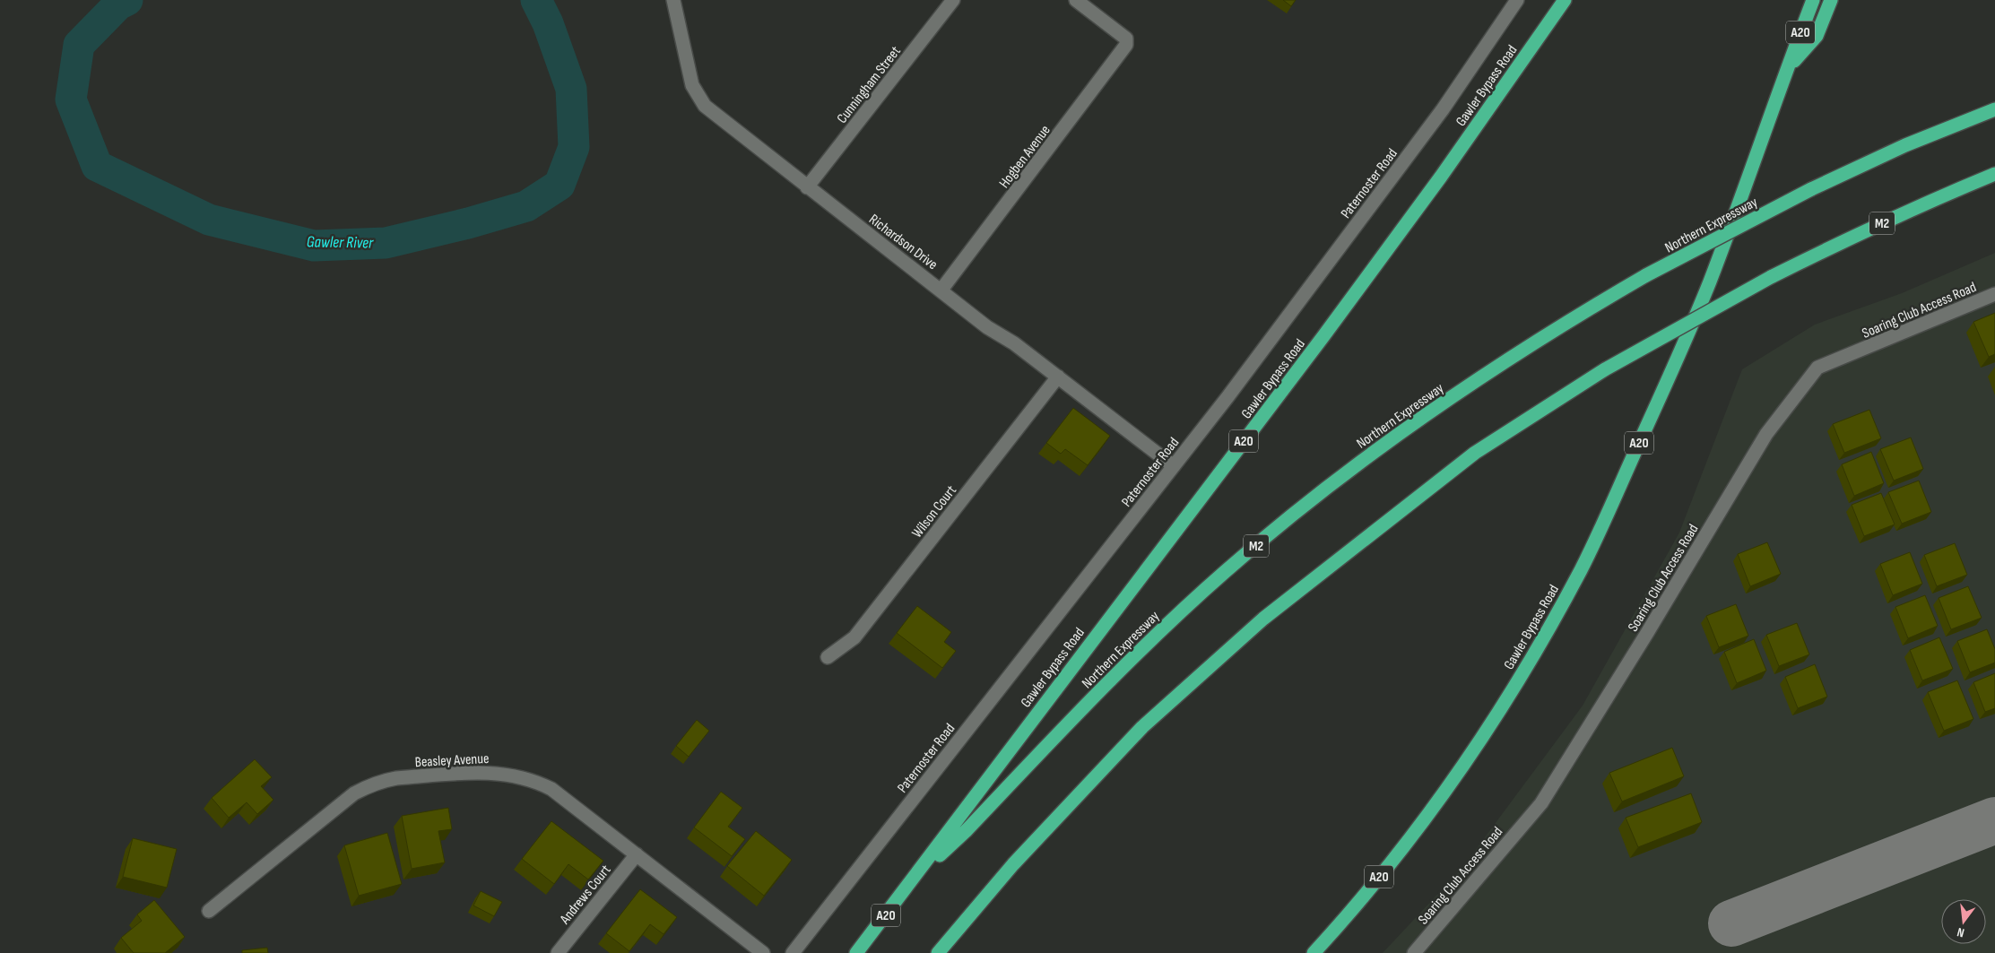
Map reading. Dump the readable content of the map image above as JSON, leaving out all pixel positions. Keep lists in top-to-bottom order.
{
  "streets": {
    "highway": [
      "A20",
      "Gawler Bypass Road",
      "M2",
      "Northern Expressway"
    ],
    "street": [
      "Cunningham Street",
      "Hogben Avenue",
      "Paternoster Road",
      "Richardson Drive",
      "Soaring Club Access Road",
      "Wilson Court",
      "Beasley Avenue",
      "Andrews Court"
    ]
  },
  "crossings": [
    ["A20", "Gawler Bypass Road"],
    ["A20", "Northern Expressway"],
    ["Cunningham Street", "Richardson Drive"],
    ["Gawler Bypass Road", "Northern Expressway"],
    ["Hogben Avenue", "Richardson Drive"],
    ["Paternoster Road", "Richardson Drive"],
    ["Richardson Drive", "Wilson Court"],
    ["Beasley Avenue", "Andrews Court"]
  ],
  "water": ["Gawler River"],
  "north": "bottom"
}
